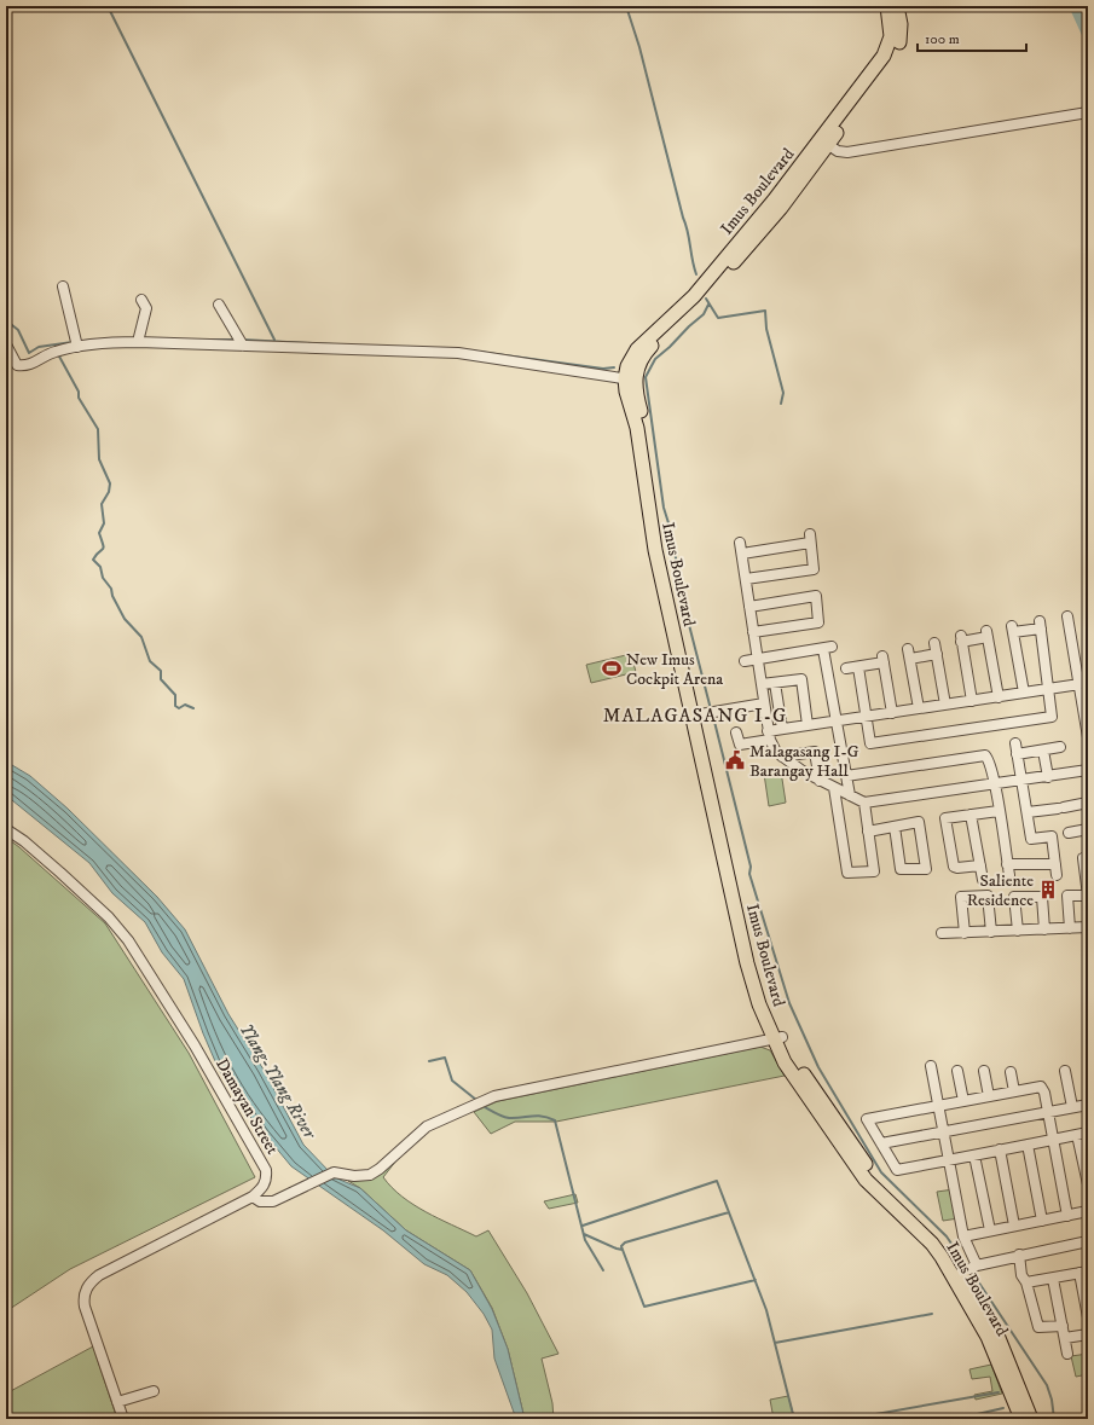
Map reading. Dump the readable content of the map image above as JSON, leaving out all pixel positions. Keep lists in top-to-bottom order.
{
  "streets": {
    "main road": ["Imus Boulevard"],
    "street": ["Damayan Street"]
  },
  "districts": ["MALAGASANG I-G"],
  "water": ["Ylang-Ylang River"],
  "places": {
    "sports": ["New Imus Cockpit Arena"],
    "public building": ["Malagasang I-G Barangay Hall"],
    "building": ["Saliente Residence"]
  },
  "scale_bar": "100 m"
}
